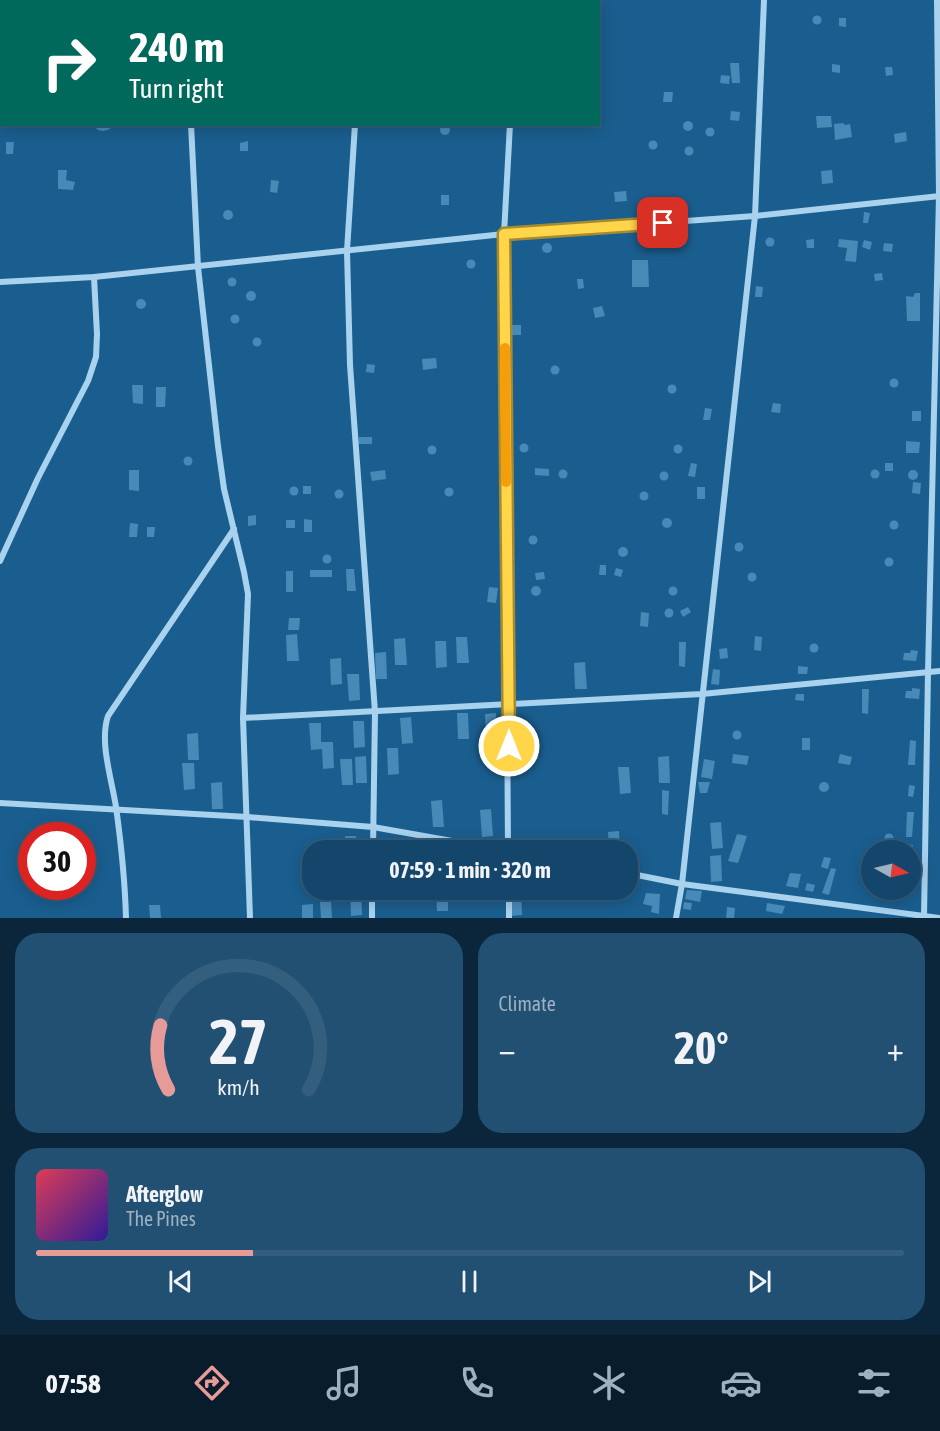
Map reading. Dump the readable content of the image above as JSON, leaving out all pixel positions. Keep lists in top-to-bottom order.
{
  "north": "right",
  "page": {
    "turn": ["240 m", "Turn right"],
    "limit": "30",
    "trip": "07:59 · 1 min · 320 m",
    "tile": "Climate",
    "heat": ["−", "20°", "+"],
    "song": ["Afterglow", "The Pines"],
    "tabs": "07:58",
    "gauge": ["27", "km/h"]
  }
}
